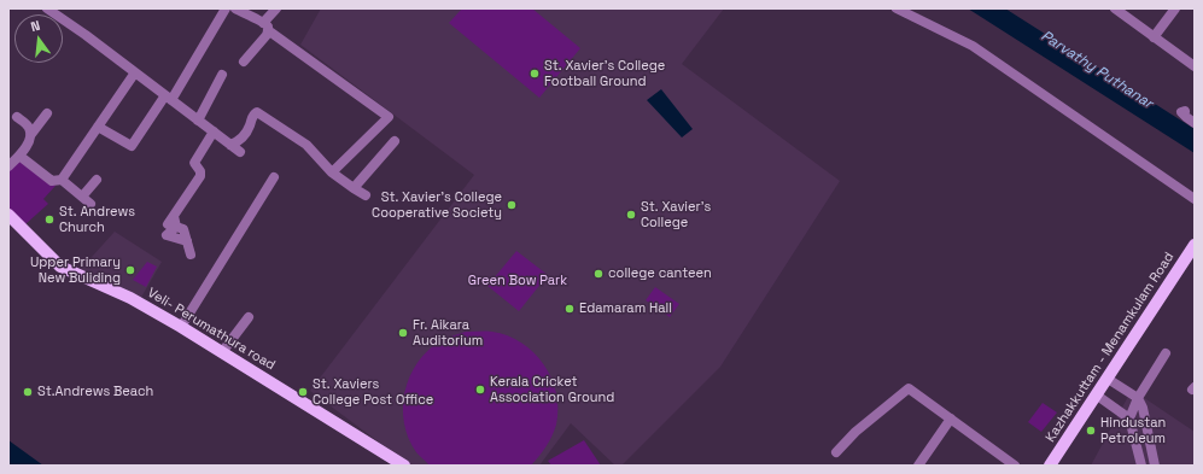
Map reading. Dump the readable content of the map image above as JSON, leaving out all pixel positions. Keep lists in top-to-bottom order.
{
  "streets": {
    "main road": ["Veli- Perumathura road", "Kazhakkuttam - Menamkulam Road"]
  },
  "water": ["Parvathy Puthanar"],
  "parks": ["Green Bow Park"],
  "places": [
    "St. Xavier's College Football Ground",
    "St. Xavier's College Cooperative Society",
    "St. Xavier's College",
    "St. Andrews Church",
    "Upper Primary New Buliding",
    "college canteen",
    "Edamaram Hall",
    "Fr. Aikara Auditorium",
    "Kerala Cricket Association Ground",
    "St.Andrews Beach",
    "St. Xaviers College Post Office",
    "Hindustan Petroleum"
  ],
  "north": "top"
}
